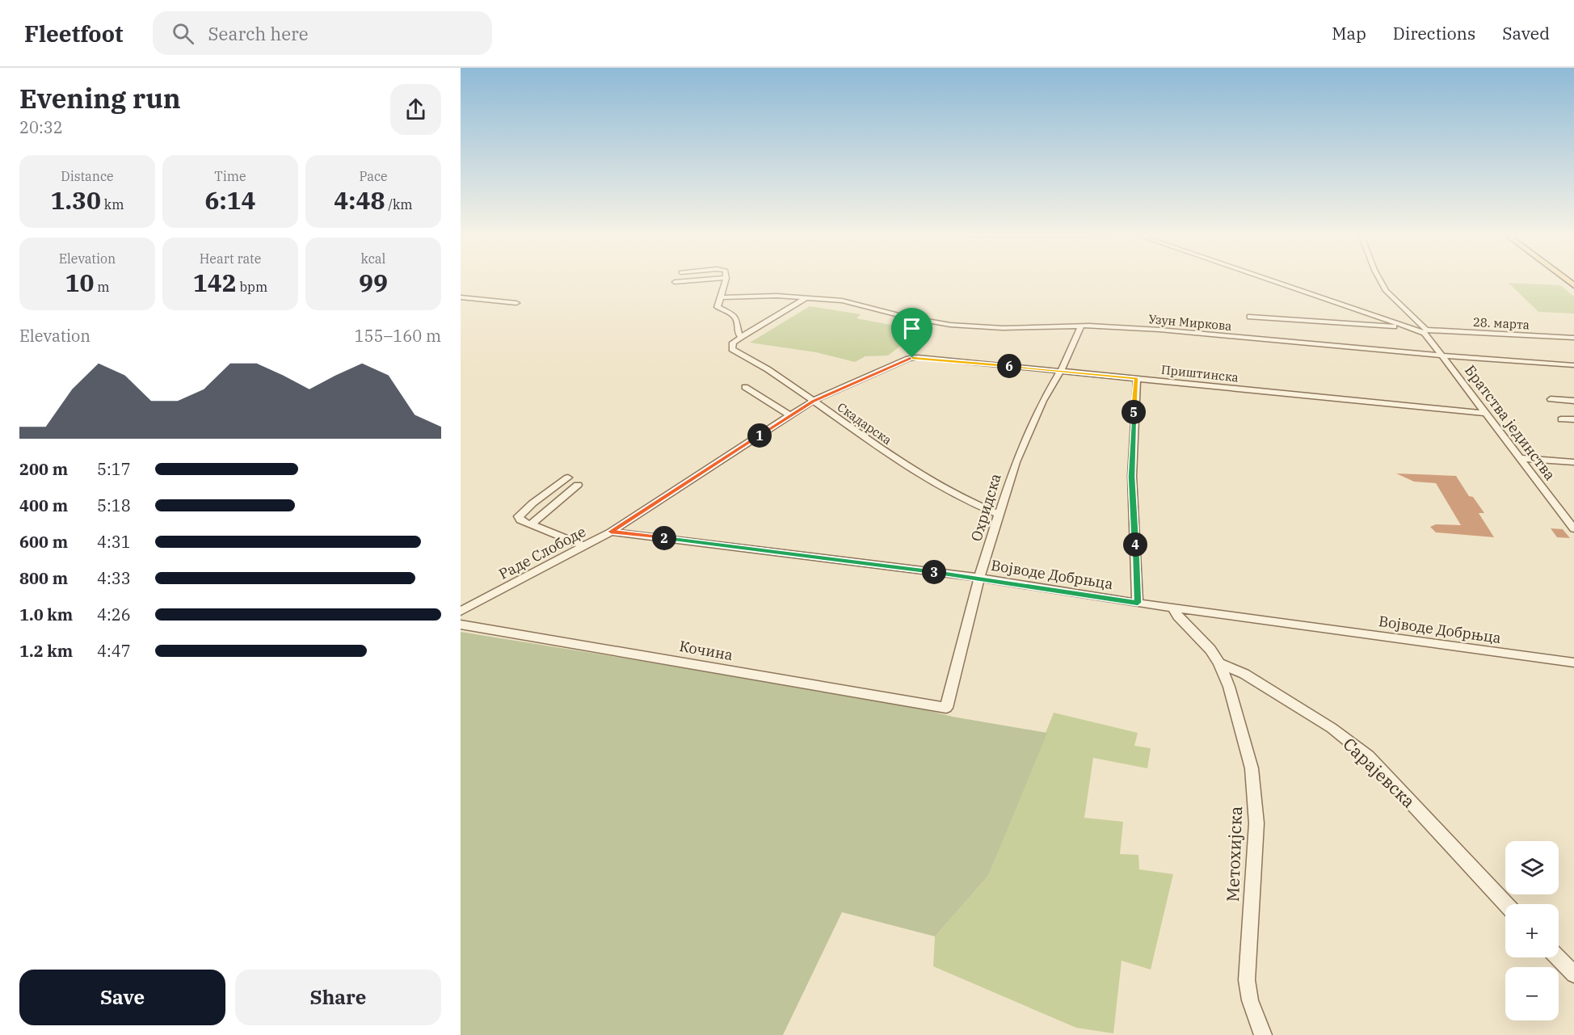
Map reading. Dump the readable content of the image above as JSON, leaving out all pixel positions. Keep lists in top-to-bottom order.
{
  "streets": {
    "street": [
      "Узун Миркова",
      "28. марта",
      "Приштинска",
      "Братства јединства",
      "Скадарска",
      "Охридска",
      "Раде Слободе",
      "Војводе Добрњца",
      "Кочина",
      "Сарајевска",
      "Метохијска"
    ]
  },
  "crossings": [
    ["Узун Миркова", "Братства јединства"],
    ["Узун Миркова", "Охридска"],
    ["28. марта", "Братства јединства"],
    ["Приштинска", "Братства јединства"],
    ["Приштинска", "Охридска"],
    ["Приштинска", "Раде Слободе"],
    ["Скадарска", "Охридска"],
    ["Скадарска", "Раде Слободе"],
    ["Охридска", "Војводе Добрњца"],
    ["Охридска", "Кочина"],
    ["Раде Слободе", "Војводе Добрњца"],
    ["Војводе Добрњца", "Метохијска"],
    ["Сарајевска", "Метохијска"]
  ],
  "page": {
    "header": "Fleetfoot",
    "search": "Search here",
    "nav": ["Map", "Directions", "Saved"],
    "heading": ["Evening run", "20:32"],
    "stats": [
      ["Distance", "1.30 km"],
      ["Time", "6:14"],
      ["Pace", "4:48 /km"],
      ["Elevation", "10 m"],
      ["Heart rate", "142 bpm"],
      ["kcal", "99"]
    ],
    "chart": ["Elevation", "155–160 m"],
    "pins": [
      "6",
      "5",
      "1",
      "2",
      "4",
      "3"
    ],
    "list": [
      {
        "name": "200 m",
        "note": "5:17"
      },
      {
        "name": "400 m",
        "note": "5:18"
      },
      {
        "name": "600 m",
        "note": "4:31"
      },
      {
        "name": "800 m",
        "note": "4:33"
      },
      {
        "name": "1.0 km",
        "note": "4:26"
      },
      {
        "name": "1.2 km",
        "note": "4:47"
      }
    ],
    "map_buttons": ["+", "−"],
    "buttons": ["Save", "Share"]
  }
}
